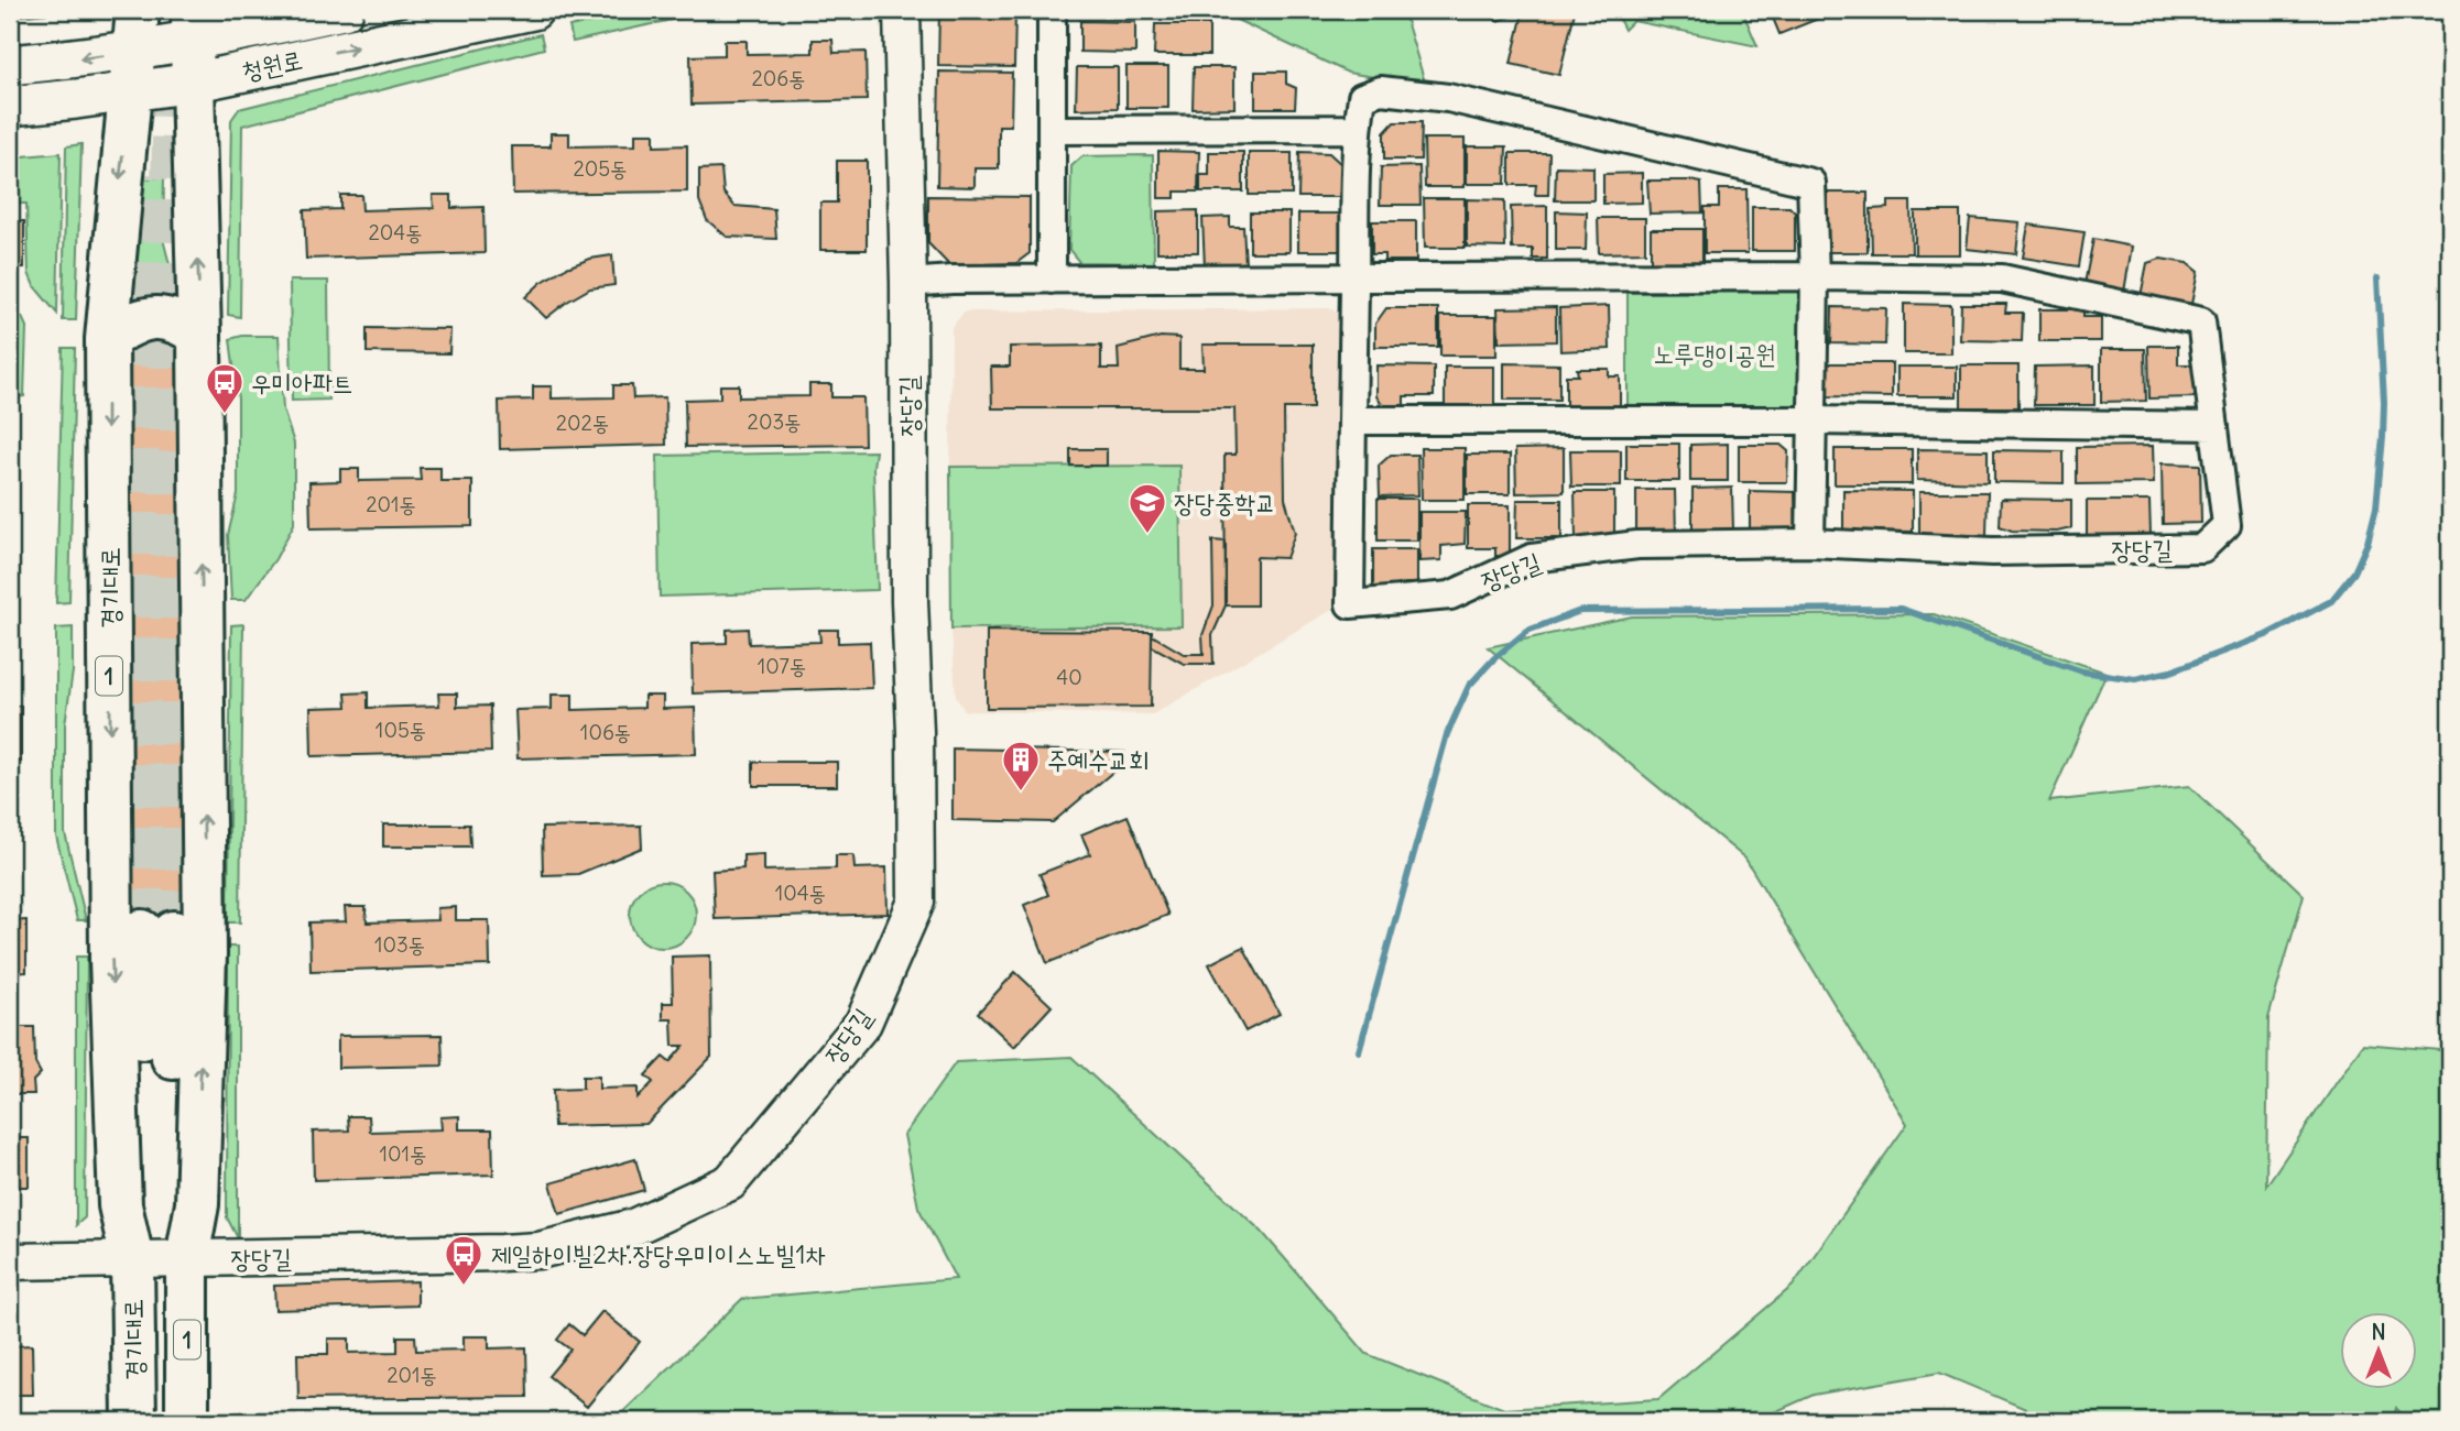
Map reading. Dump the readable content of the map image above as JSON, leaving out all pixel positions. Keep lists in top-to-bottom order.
{
  "streets": {
    "main road": ["청원로", "경기대로", "1"],
    "street": ["장당길"]
  },
  "crossings": [
    ["청원로", "경기대로"],
    ["장당길", "경기대로"]
  ],
  "parks": ["노루댕이공원"],
  "places": {
    "bus stop": ["우미아파트", "제일하이빌2차.장당우미이스노빌1차"],
    "school or university": ["장당중학교"],
    "building": ["주예수교회"]
  },
  "house_numbers": [
    "206동",
    "205동",
    "204동",
    "203동",
    "202동",
    "201동",
    "107동",
    "40",
    "105동",
    "106동",
    "104동",
    "103동",
    "101동",
    "201동"
  ],
  "north": "top"
}
